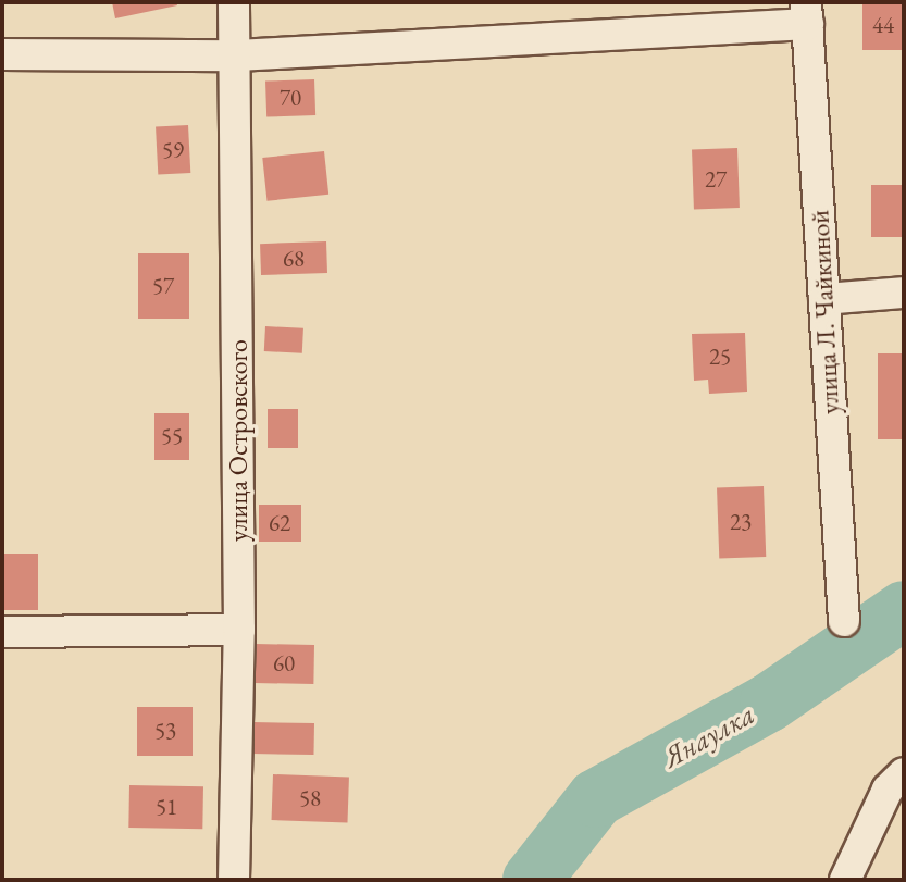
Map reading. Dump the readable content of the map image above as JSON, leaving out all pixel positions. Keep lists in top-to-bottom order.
{
  "streets": {
    "street": ["улица Л. Чайкиной", "улица Островского"]
  },
  "water": ["Янаулка"],
  "house_numbers": [
    "44",
    "70",
    "59",
    "27",
    "68",
    "57",
    "25",
    "55",
    "23",
    "62",
    "60",
    "53",
    "58",
    "51"
  ]
}
